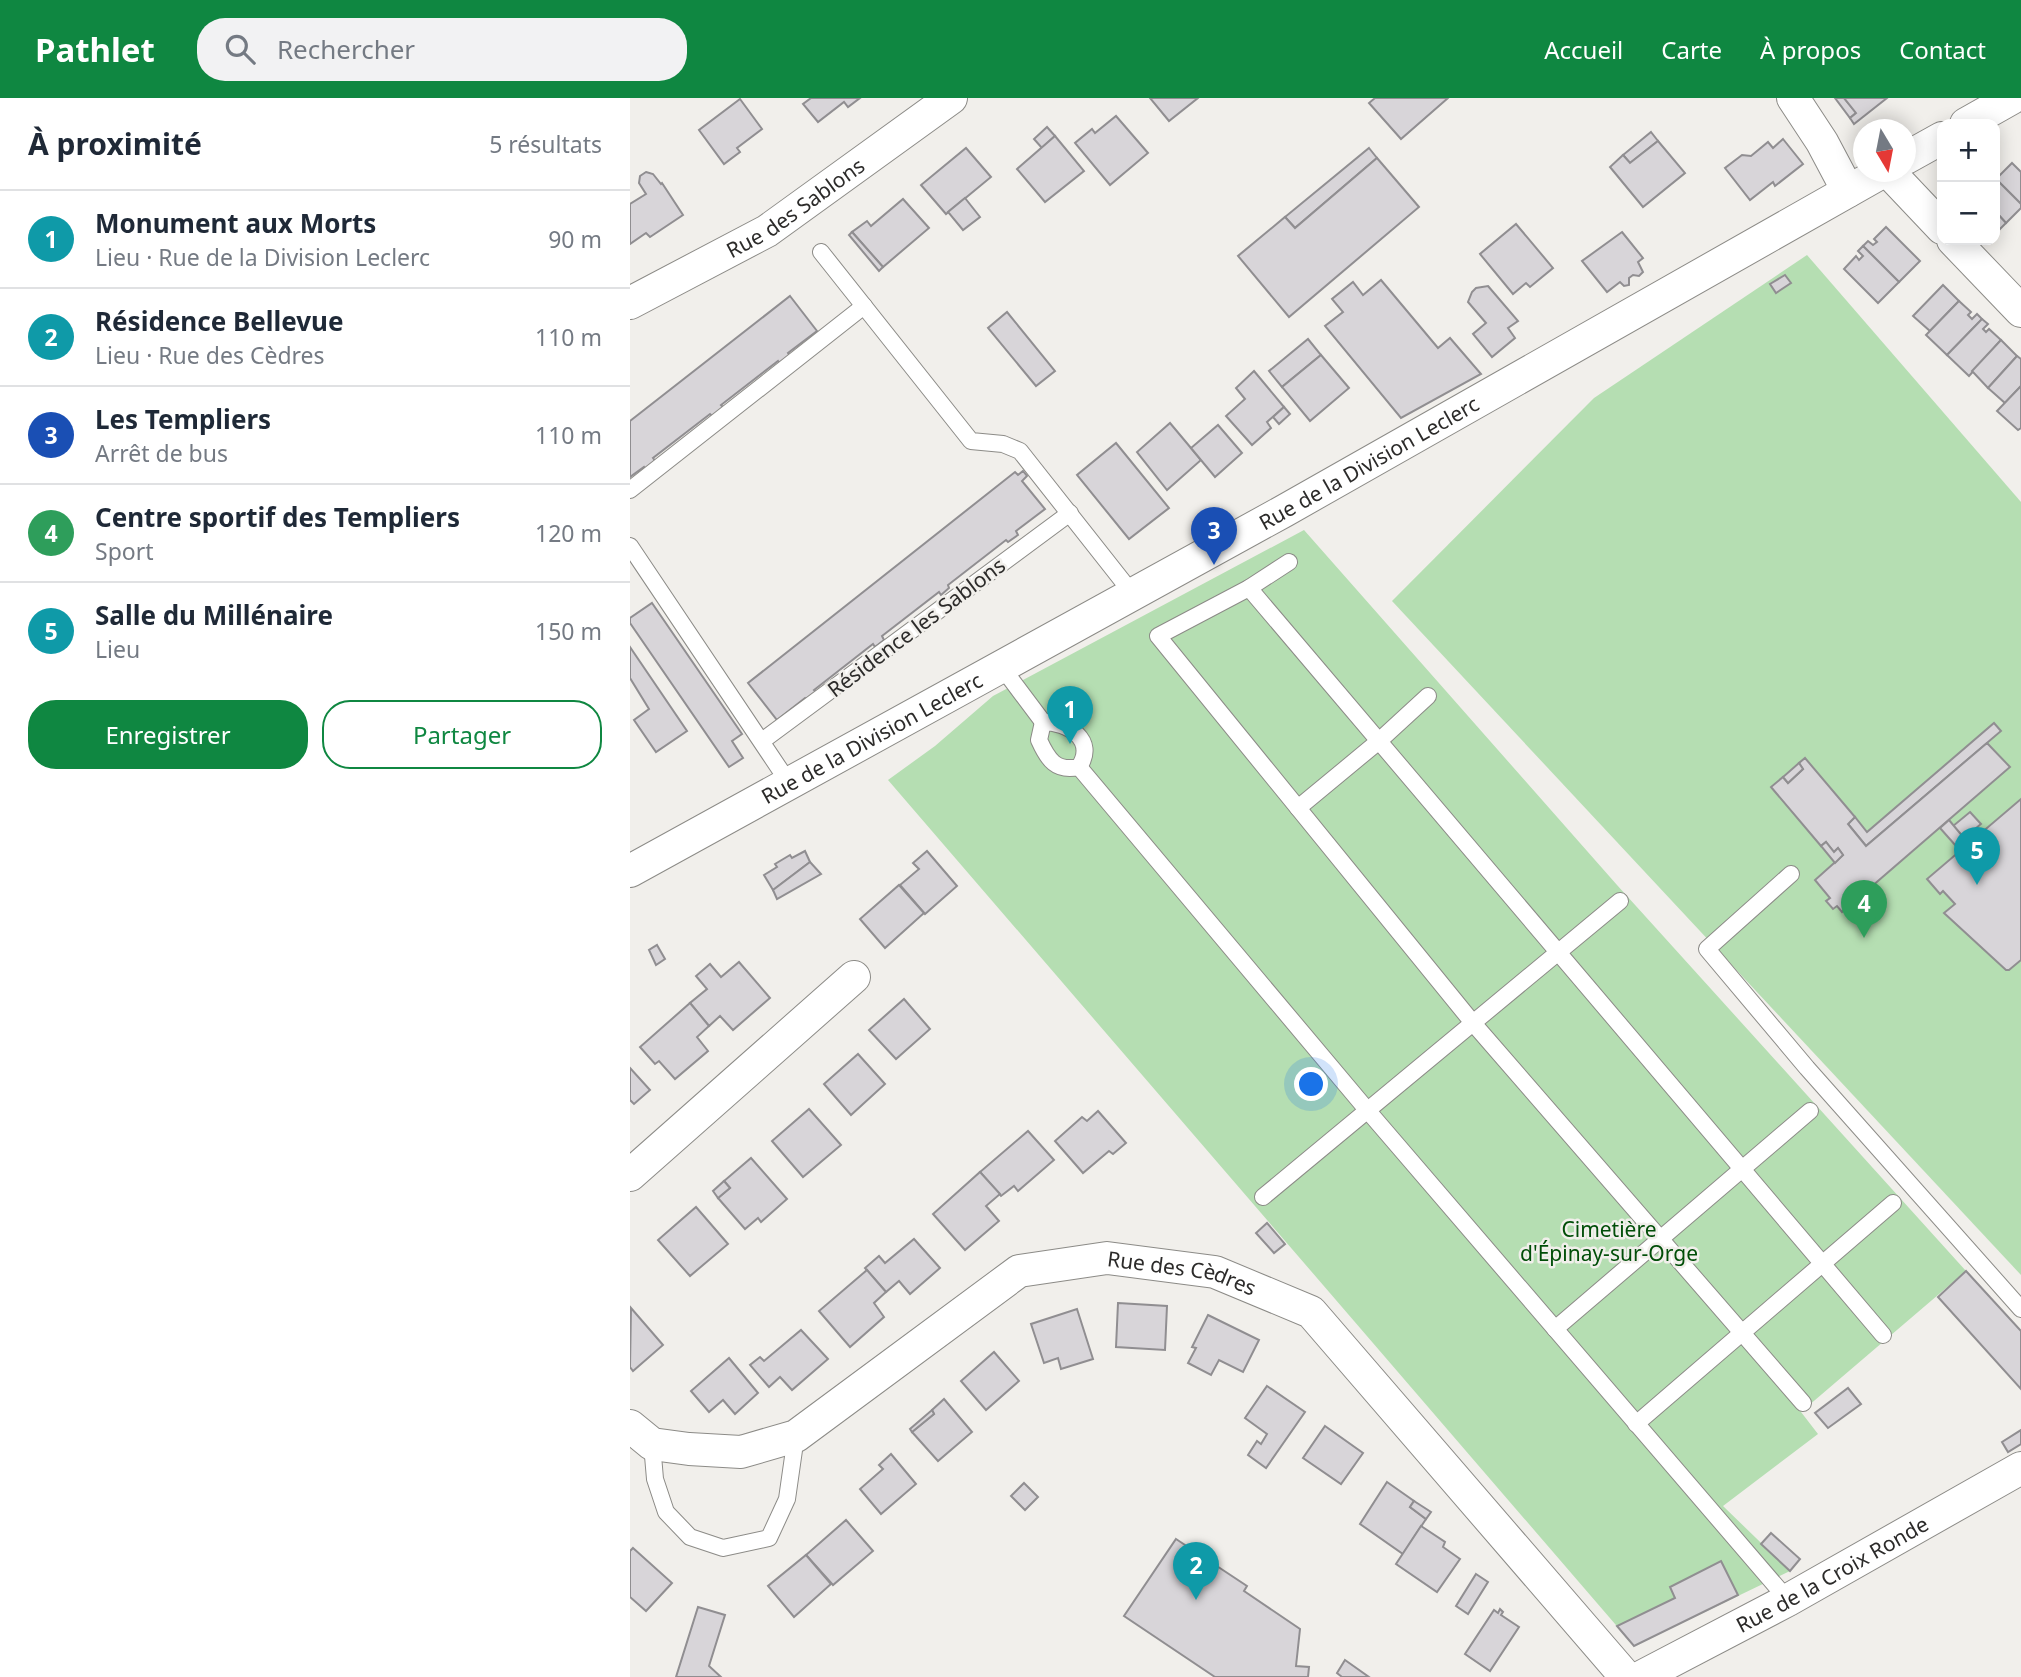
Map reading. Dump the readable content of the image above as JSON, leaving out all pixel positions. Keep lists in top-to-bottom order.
{
  "streets": {
    "street": [
      "Rue des Sablons",
      "Rue de la Division Leclerc",
      "Rue des Cèdres",
      "Rue de la Croix Ronde"
    ],
    "lane": ["Résidence les Sablons"]
  },
  "parks": ["Cimetière d'Épinay-sur-Orge"],
  "north": "bottom",
  "page": {
    "header": "Pathlet",
    "search": "Rechercher",
    "nav": [
      "Accueil",
      "Carte",
      "À propos",
      "Contact"
    ],
    "heading": ["À proximité", "5 résultats"],
    "map_buttons": ["+", "−"],
    "list": [
      {
        "mark": "1",
        "name": "Monument aux Morts",
        "note": "Lieu · Rue de la Division Leclerc",
        "value": "90 m"
      },
      {
        "mark": "2",
        "name": "Résidence Bellevue",
        "note": "Lieu · Rue des Cèdres",
        "value": "110 m"
      },
      {
        "mark": "3",
        "name": "Les Templiers",
        "note": "Arrêt de bus",
        "value": "110 m"
      },
      {
        "mark": "4",
        "name": "Centre sportif des Templiers",
        "note": "Sport",
        "value": "120 m"
      },
      {
        "mark": "5",
        "name": "Salle du Millénaire",
        "note": "Lieu",
        "value": "150 m"
      }
    ],
    "pins": [
      "3",
      "1",
      "5",
      "4",
      "2"
    ],
    "buttons": ["Enregistrer", "Partager"]
  }
}
